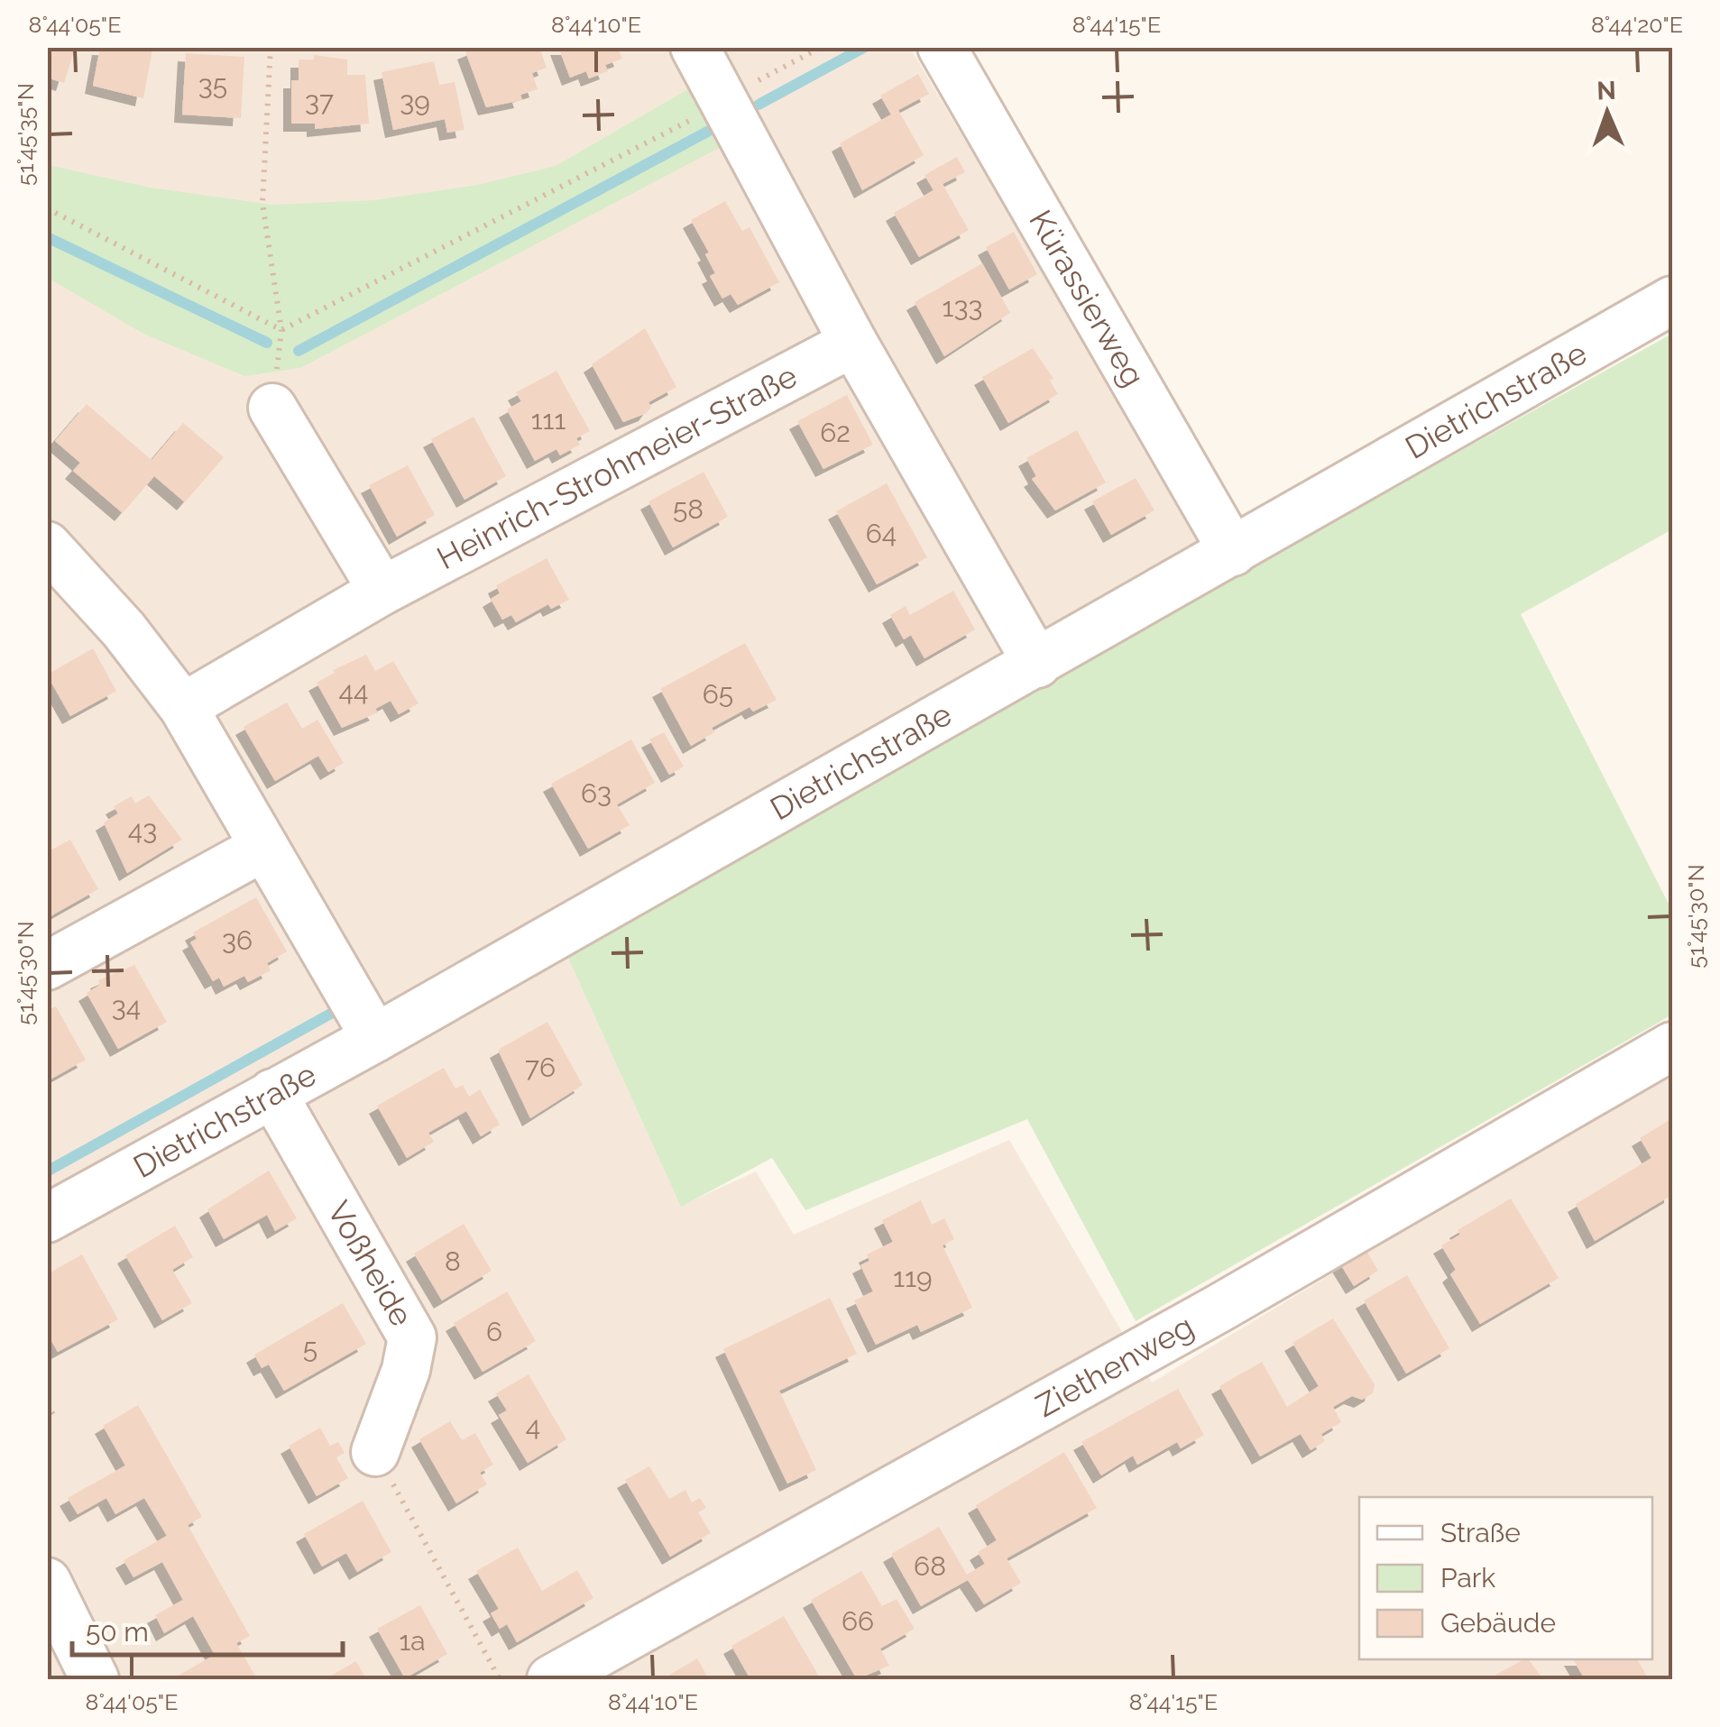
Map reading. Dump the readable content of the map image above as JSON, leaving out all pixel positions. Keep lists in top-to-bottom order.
{
  "streets": {
    "street": [
      "Kürassierweg",
      "Dietrichstraße",
      "Heinrich-Strohmeier-Straße",
      "Voßheide",
      "Ziethenweg"
    ]
  },
  "crossings": [
    ["Kürassierweg", "Dietrichstraße"],
    ["Dietrichstraße", "Voßheide"]
  ],
  "house_numbers": [
    "35",
    "37",
    "39",
    "133",
    "111",
    "62",
    "58",
    "64",
    "44",
    "65",
    "63",
    "43",
    "36",
    "34",
    "76",
    "8",
    "119",
    "6",
    "5",
    "4",
    "68",
    "66",
    "1a"
  ],
  "legend": ["Straße", "Park", "Gebäude"],
  "scale_bar": "50 m",
  "north": "top",
  "coordinates": [
    "8°44'05\"E",
    "8°44'10\"E",
    "8°44'15\"E",
    "8°44'20\"E",
    "51°45'35\"N",
    "51°45'30\"N"
  ]
}
